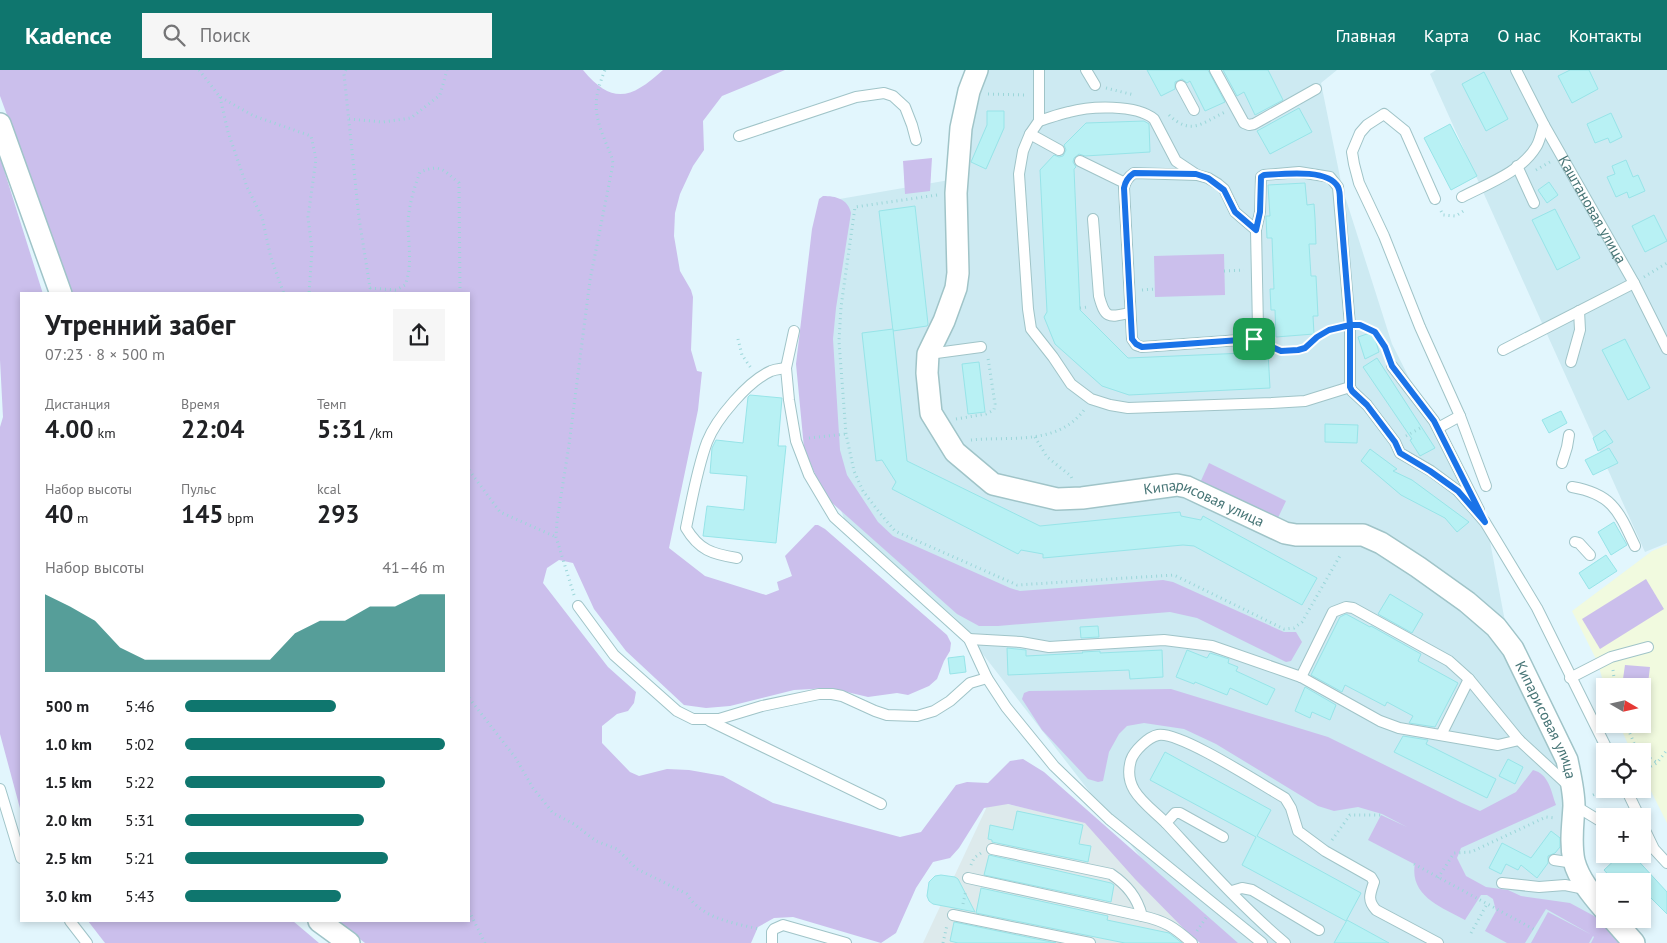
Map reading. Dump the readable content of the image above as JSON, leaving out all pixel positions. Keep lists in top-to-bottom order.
{
  "streets": {
    "street": ["Кипарисовая улица"],
    "lane": ["Каштановая улица"]
  },
  "north": "right",
  "page": {
    "header": "Kadence",
    "search": "Поиск",
    "nav": [
      "Главная",
      "Карта",
      "О нас",
      "Контакты"
    ],
    "heading": ["Утренний забег", "07:23 · 8 × 500 m"],
    "stats": [
      ["Дистанция", "4.00 km"],
      ["Время", "22:04"],
      ["Темп", "5:31 /km"],
      ["Набор высоты", "40 m"],
      ["Пульс", "145 bpm"],
      ["kcal", "293"]
    ],
    "chart": ["Набор высоты", "41–46 m"],
    "map_buttons": ["+", "−"],
    "list": [
      {
        "name": "500 m",
        "note": "5:46"
      },
      {
        "name": "1.0 km",
        "note": "5:02"
      },
      {
        "name": "1.5 km",
        "note": "5:22"
      },
      {
        "name": "2.0 km",
        "note": "5:31"
      },
      {
        "name": "2.5 km",
        "note": "5:21"
      },
      {
        "name": "3.0 km",
        "note": "5:43"
      }
    ]
  }
}
